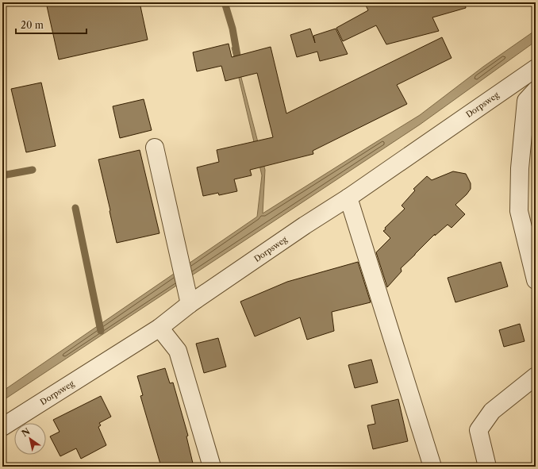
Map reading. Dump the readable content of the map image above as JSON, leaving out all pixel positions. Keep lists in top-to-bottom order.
{
  "streets": {
    "street": ["Dorpsweg"]
  },
  "scale_bar": "20 m",
  "north": "top left"
}
